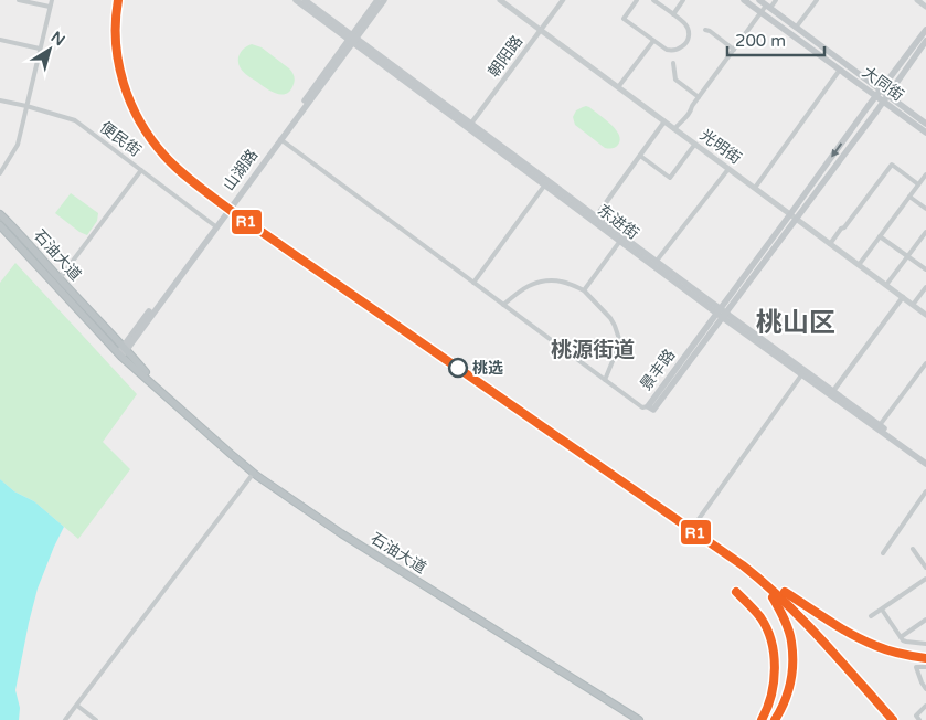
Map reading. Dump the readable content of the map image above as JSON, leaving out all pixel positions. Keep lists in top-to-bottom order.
{
  "streets": {
    "highway": ["石油大道"],
    "main road": [
      "大同街",
      "光明街",
      "山湖路",
      "东进街",
      "景丰路"
    ],
    "street": ["朝阳路", "便民街"]
  },
  "crossings": [
    ["朝阳路", "光明街"],
    ["朝阳路", "东进街"],
    ["大同街", "景丰路"],
    ["便民街", "山湖路"],
    ["光明街", "景丰路"],
    ["山湖路", "东进街"],
    ["山湖路", "石油大道"],
    ["东进街", "景丰路"]
  ],
  "districts": ["桃山区", "桃源街道"],
  "places": ["桃选"],
  "lines": ["transit line R1"],
  "scale_bar": "200 m",
  "north": "top right"
}
